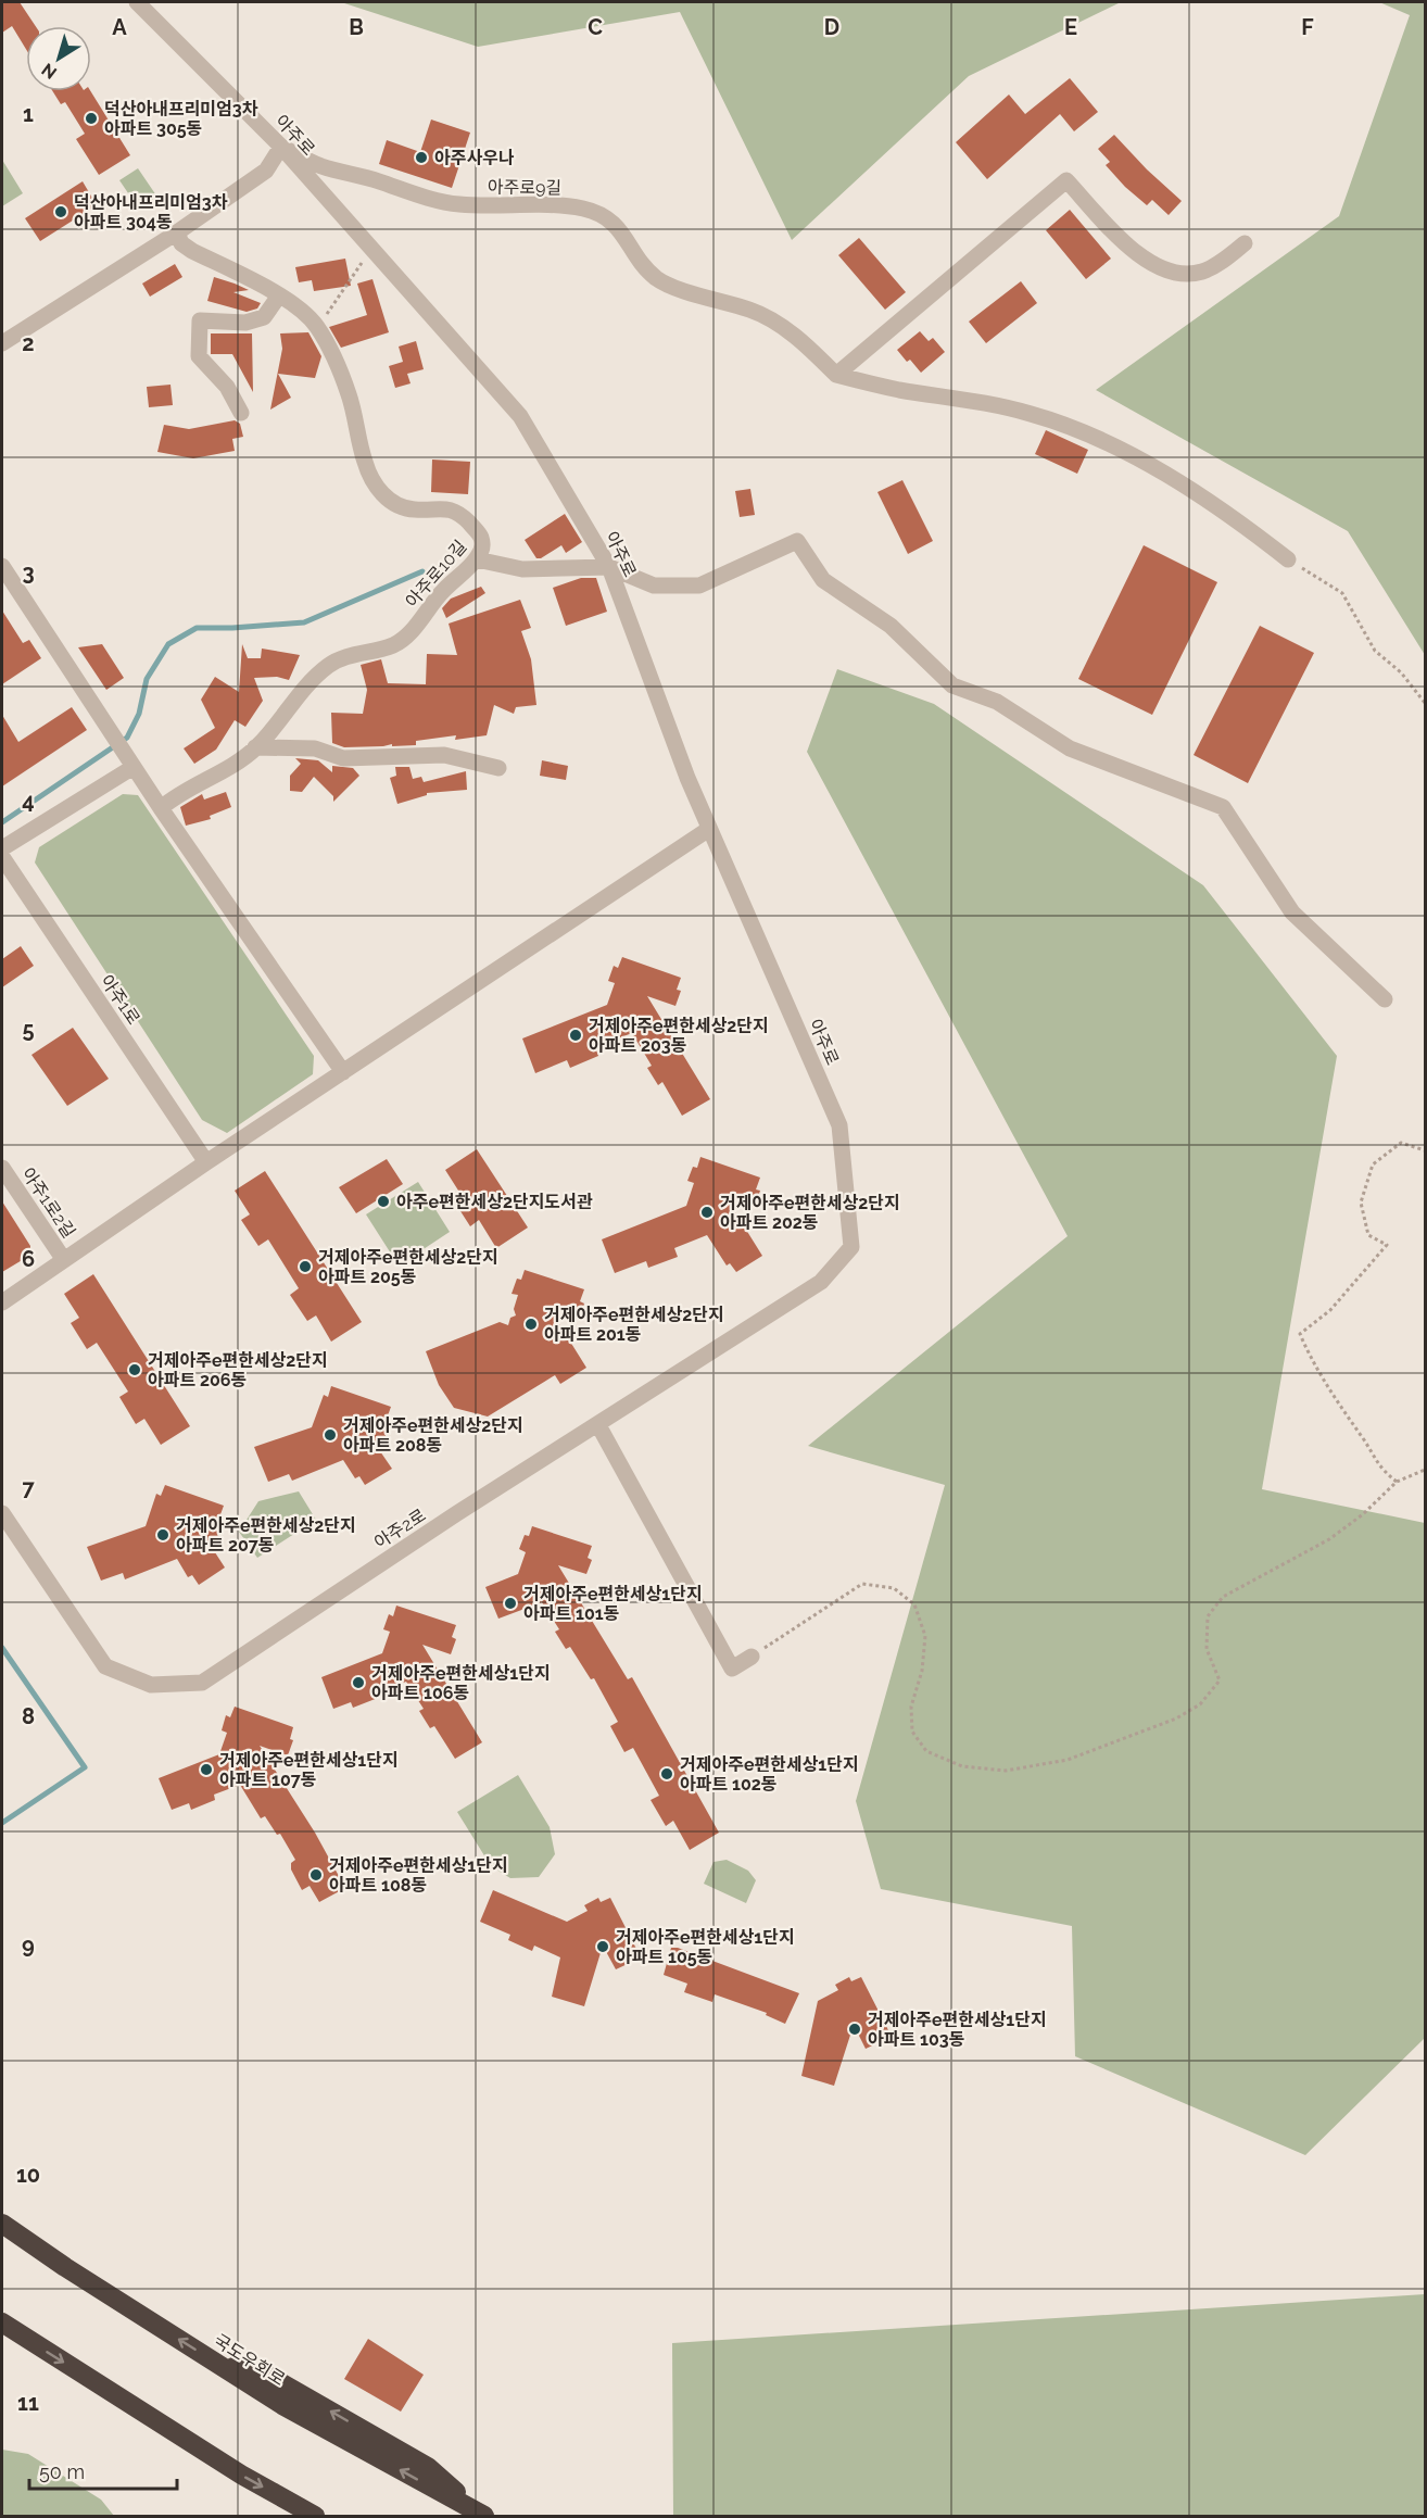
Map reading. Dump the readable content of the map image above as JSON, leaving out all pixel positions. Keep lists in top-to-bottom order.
{
  "streets": {
    "highway": ["국도우회로"],
    "street": [
      "아주로",
      "아주로9길",
      "아주로10길",
      "아주1로",
      "아주1로2길",
      "아주2로"
    ]
  },
  "crossings": [
    ["아주로", "아주로9길"],
    ["아주로", "아주2로"]
  ],
  "places": [
    "덕산아내프리미엄3차 아파트 305동",
    "아주사우나",
    "덕산아내프리미엄3차 아파트 304동",
    "거제아주e편한세상2단지 아파트 203동",
    "아주e편한세상2단지도서관",
    "거제아주e편한세상2단지 아파트 202동",
    "거제아주e편한세상2단지 아파트 205동",
    "거제아주e편한세상2단지 아파트 201동",
    "거제아주e편한세상2단지 아파트 206동",
    "거제아주e편한세상2단지 아파트 208동",
    "거제아주e편한세상2단지 아파트 207동",
    "거제아주e편한세상1단지 아파트 101동",
    "거제아주e편한세상1단지 아파트 106동",
    "거제아주e편한세상1단지 아파트 107동",
    "거제아주e편한세상1단지 아파트 102동",
    "거제아주e편한세상1단지 아파트 108동",
    "거제아주e편한세상1단지 아파트 105동",
    "거제아주e편한세상1단지 아파트 103동"
  ],
  "scale_bar": "50 m",
  "north": "bottom left",
  "grid": {
    "columns": [
      "A",
      "B",
      "C",
      "D",
      "E",
      "F"
    ],
    "rows": [
      "1",
      "2",
      "3",
      "4",
      "5",
      "6",
      "7",
      "8",
      "9",
      "10",
      "11"
    ]
  }
}
